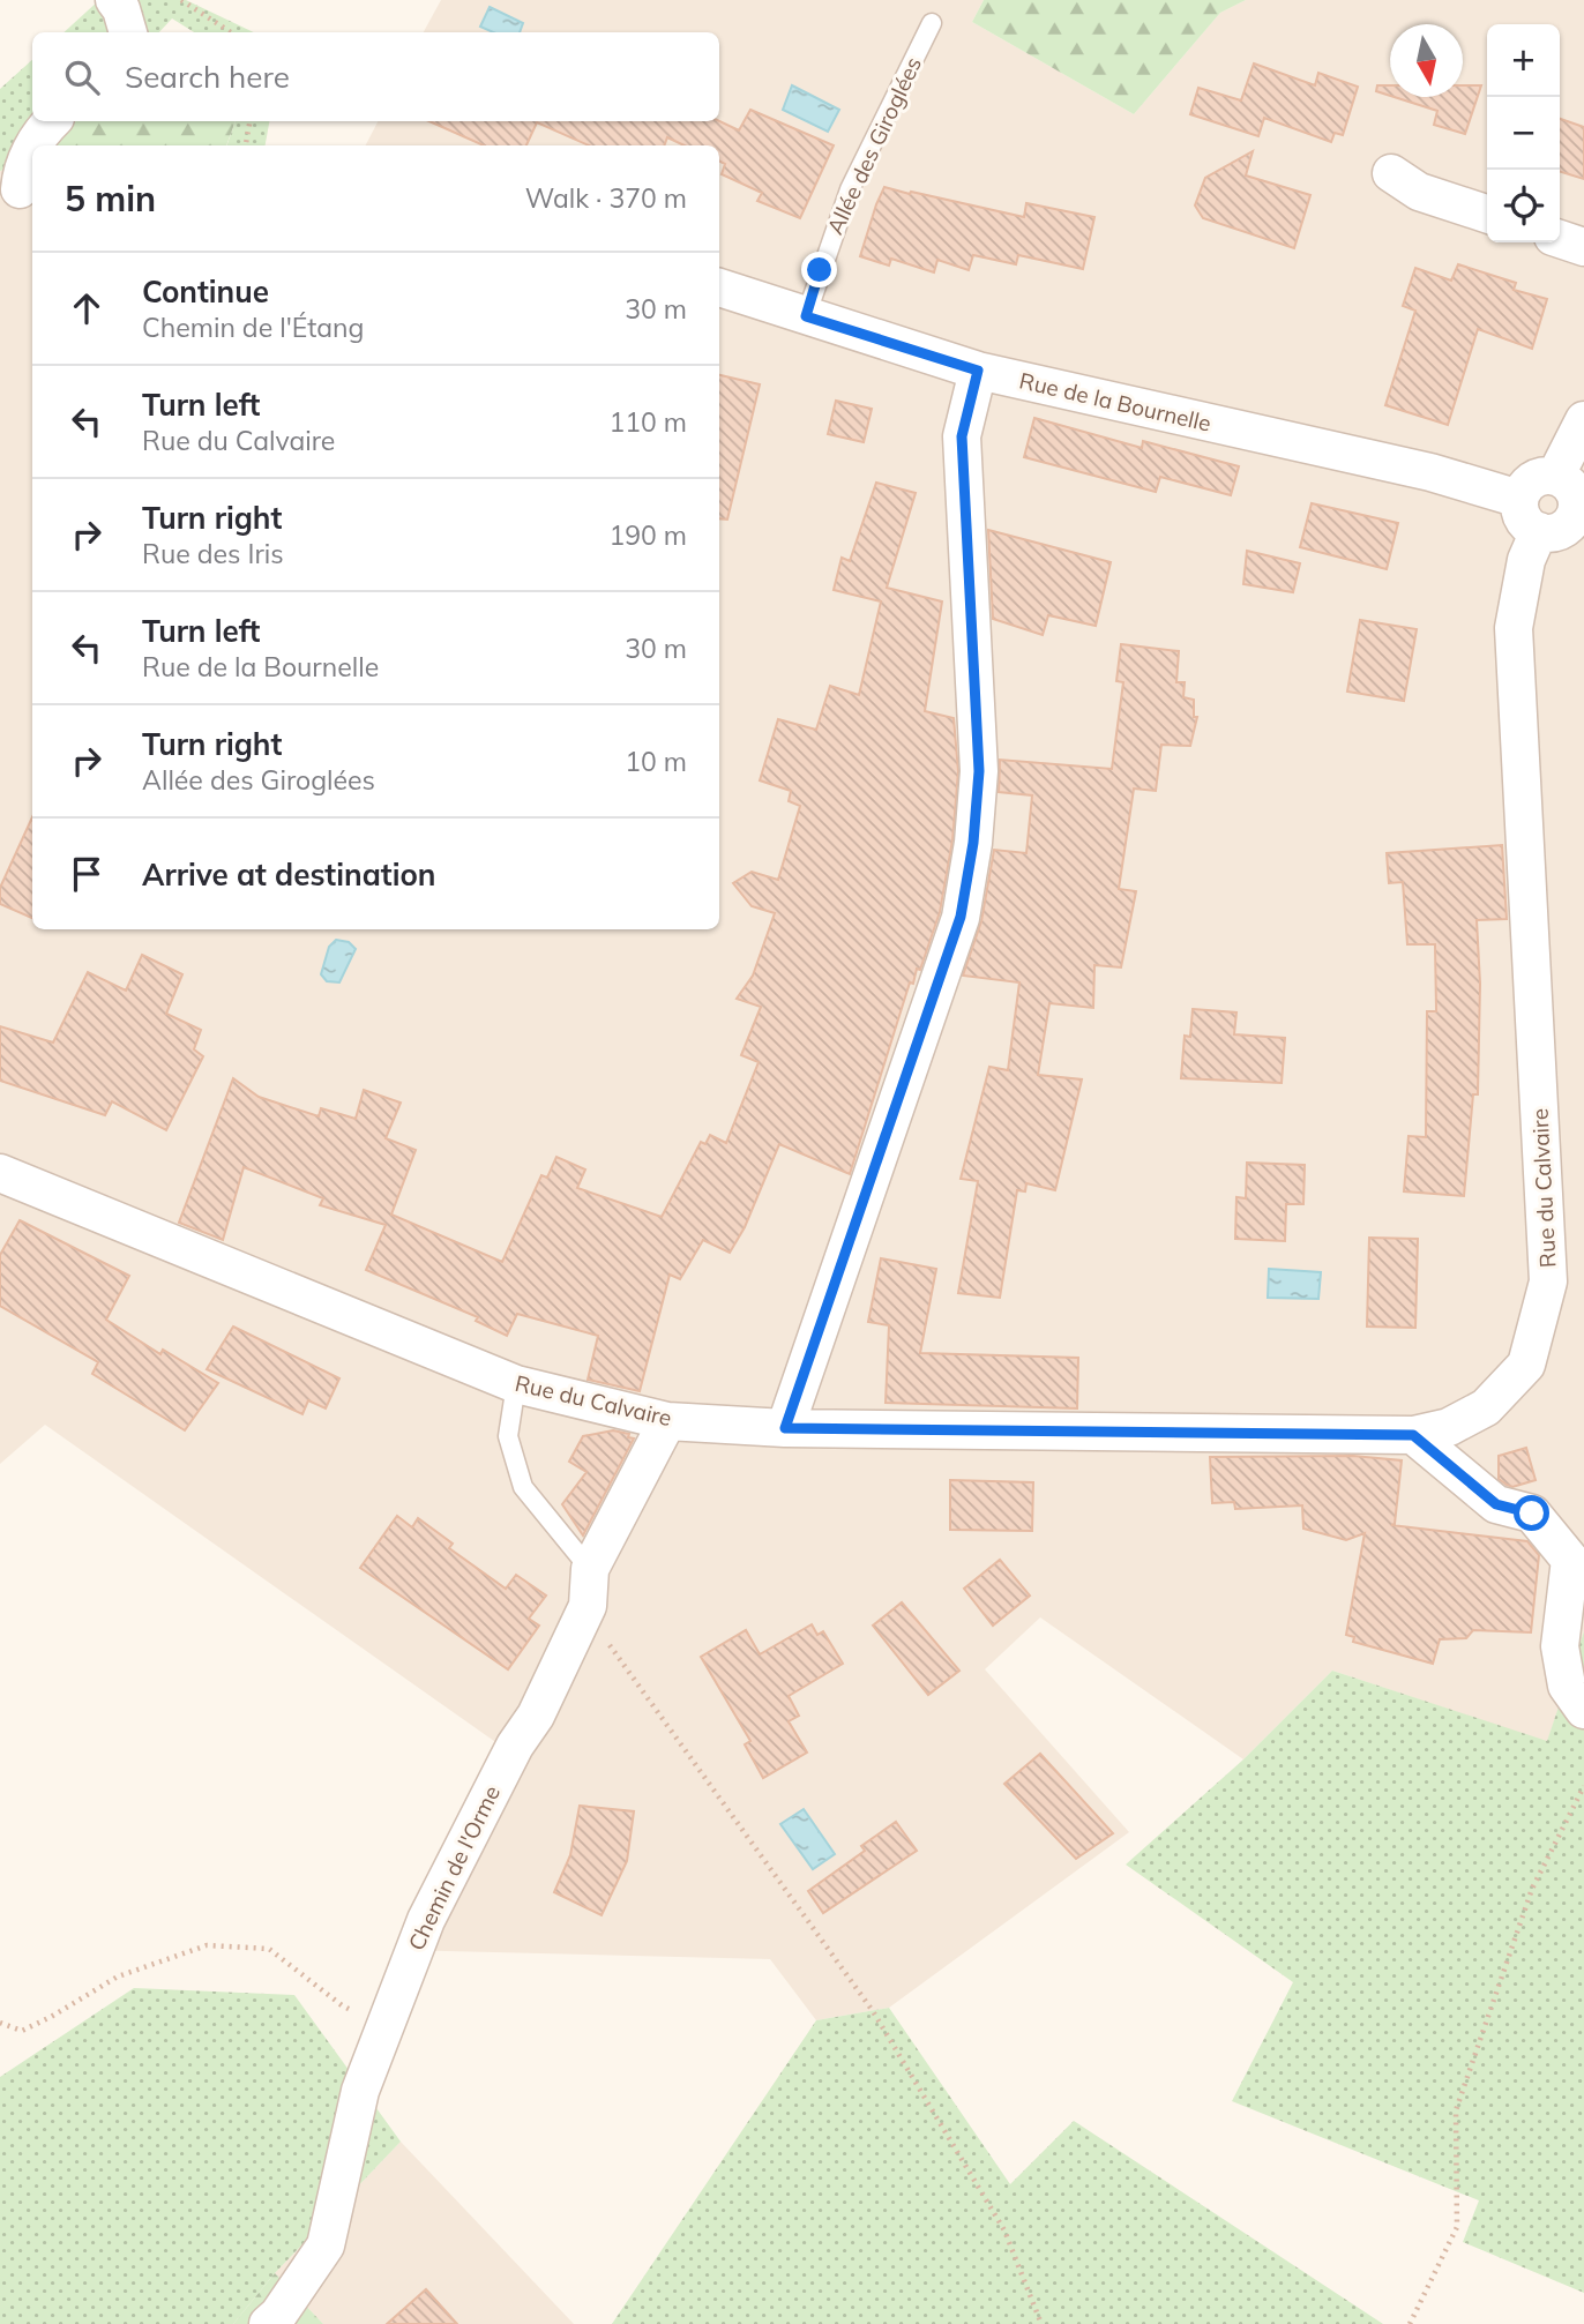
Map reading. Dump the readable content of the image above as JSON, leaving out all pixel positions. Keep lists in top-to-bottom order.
{
  "streets": {
    "street": ["Rue de la Bournelle", "Rue du Calvaire", "Chemin de l'Orme"],
    "lane": ["Allée des Giroglées"]
  },
  "crossings": [
    ["Allée des Giroglées", "Rue de la Bournelle"],
    ["Rue de la Bournelle", "Rue du Calvaire"],
    ["Rue du Calvaire", "Chemin de l'Orme"]
  ],
  "north": "bottom",
  "page": {
    "map_buttons": ["+", "−"],
    "search": "Search here",
    "heading": ["5 min", "Walk · 370 m"],
    "list": [
      ["Continue", "Chemin de l'Étang", "30 m"],
      ["Turn left", "Rue du Calvaire", "110 m"],
      ["Turn right", "Rue des Iris", "190 m"],
      ["Turn left", "Rue de la Bournelle", "30 m"],
      ["Turn right", "Allée des Giroglées", "10 m"],
      "Arrive at destination"
    ]
  }
}
